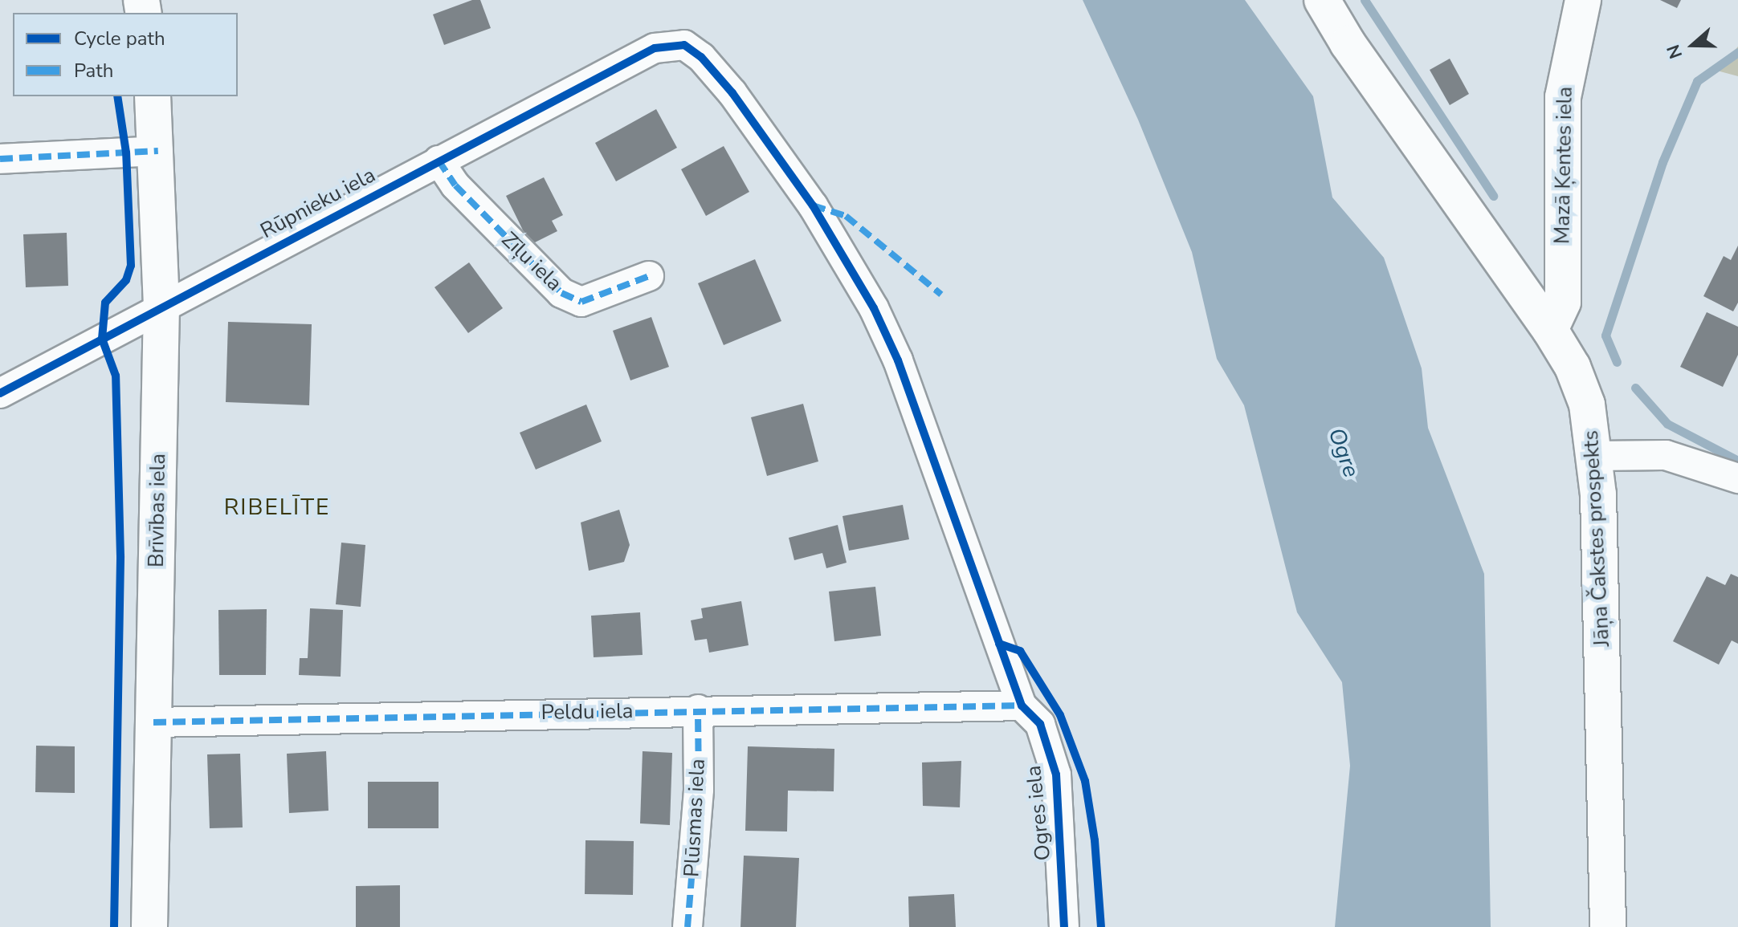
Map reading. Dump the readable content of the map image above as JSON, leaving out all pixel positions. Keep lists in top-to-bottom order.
{
  "streets": {
    "street": [
      "Mazā Ķentes iela",
      "Rūpnieku iela",
      "Zīļu iela",
      "Brīvības iela",
      "Jāņa Čakstes prospekts",
      "Peldu iela",
      "Ogres iela",
      "Plūsmas iela"
    ]
  },
  "crossings": [
    ["Mazā Ķentes iela", "Jāņa Čakstes prospekts"],
    ["Rūpnieku iela", "Zīļu iela"],
    ["Rūpnieku iela", "Brīvības iela"],
    ["Rūpnieku iela", "Peldu iela"],
    ["Rūpnieku iela", "Ogres iela"],
    ["Brīvības iela", "Peldu iela"],
    ["Peldu iela", "Ogres iela"],
    ["Peldu iela", "Plūsmas iela"]
  ],
  "districts": ["RIBELĪTE"],
  "water": ["Ogre"],
  "legend": ["Cycle path", "Path"],
  "north": "left"
}
